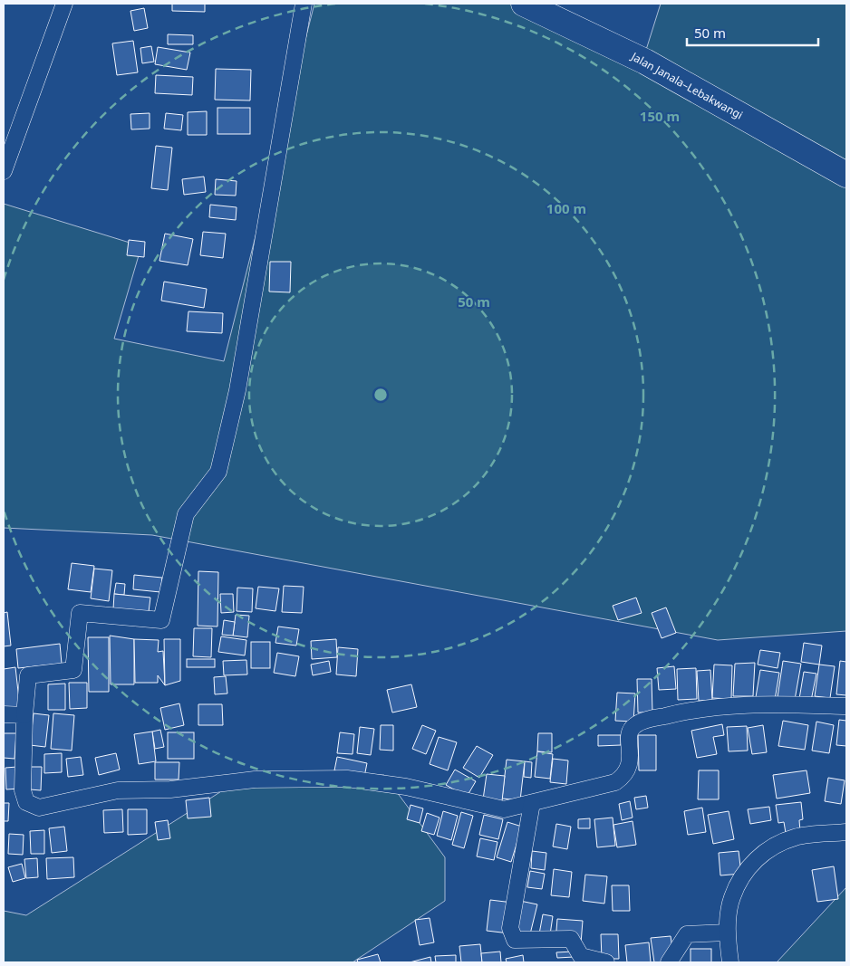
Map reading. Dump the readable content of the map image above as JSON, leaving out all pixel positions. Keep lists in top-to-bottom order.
{
  "streets": {
    "main road": ["Jalan Janala–Lebakwangi"]
  },
  "scale_bar": "50 m",
  "rings": ["150 m", "100 m", "50 m"]
}
